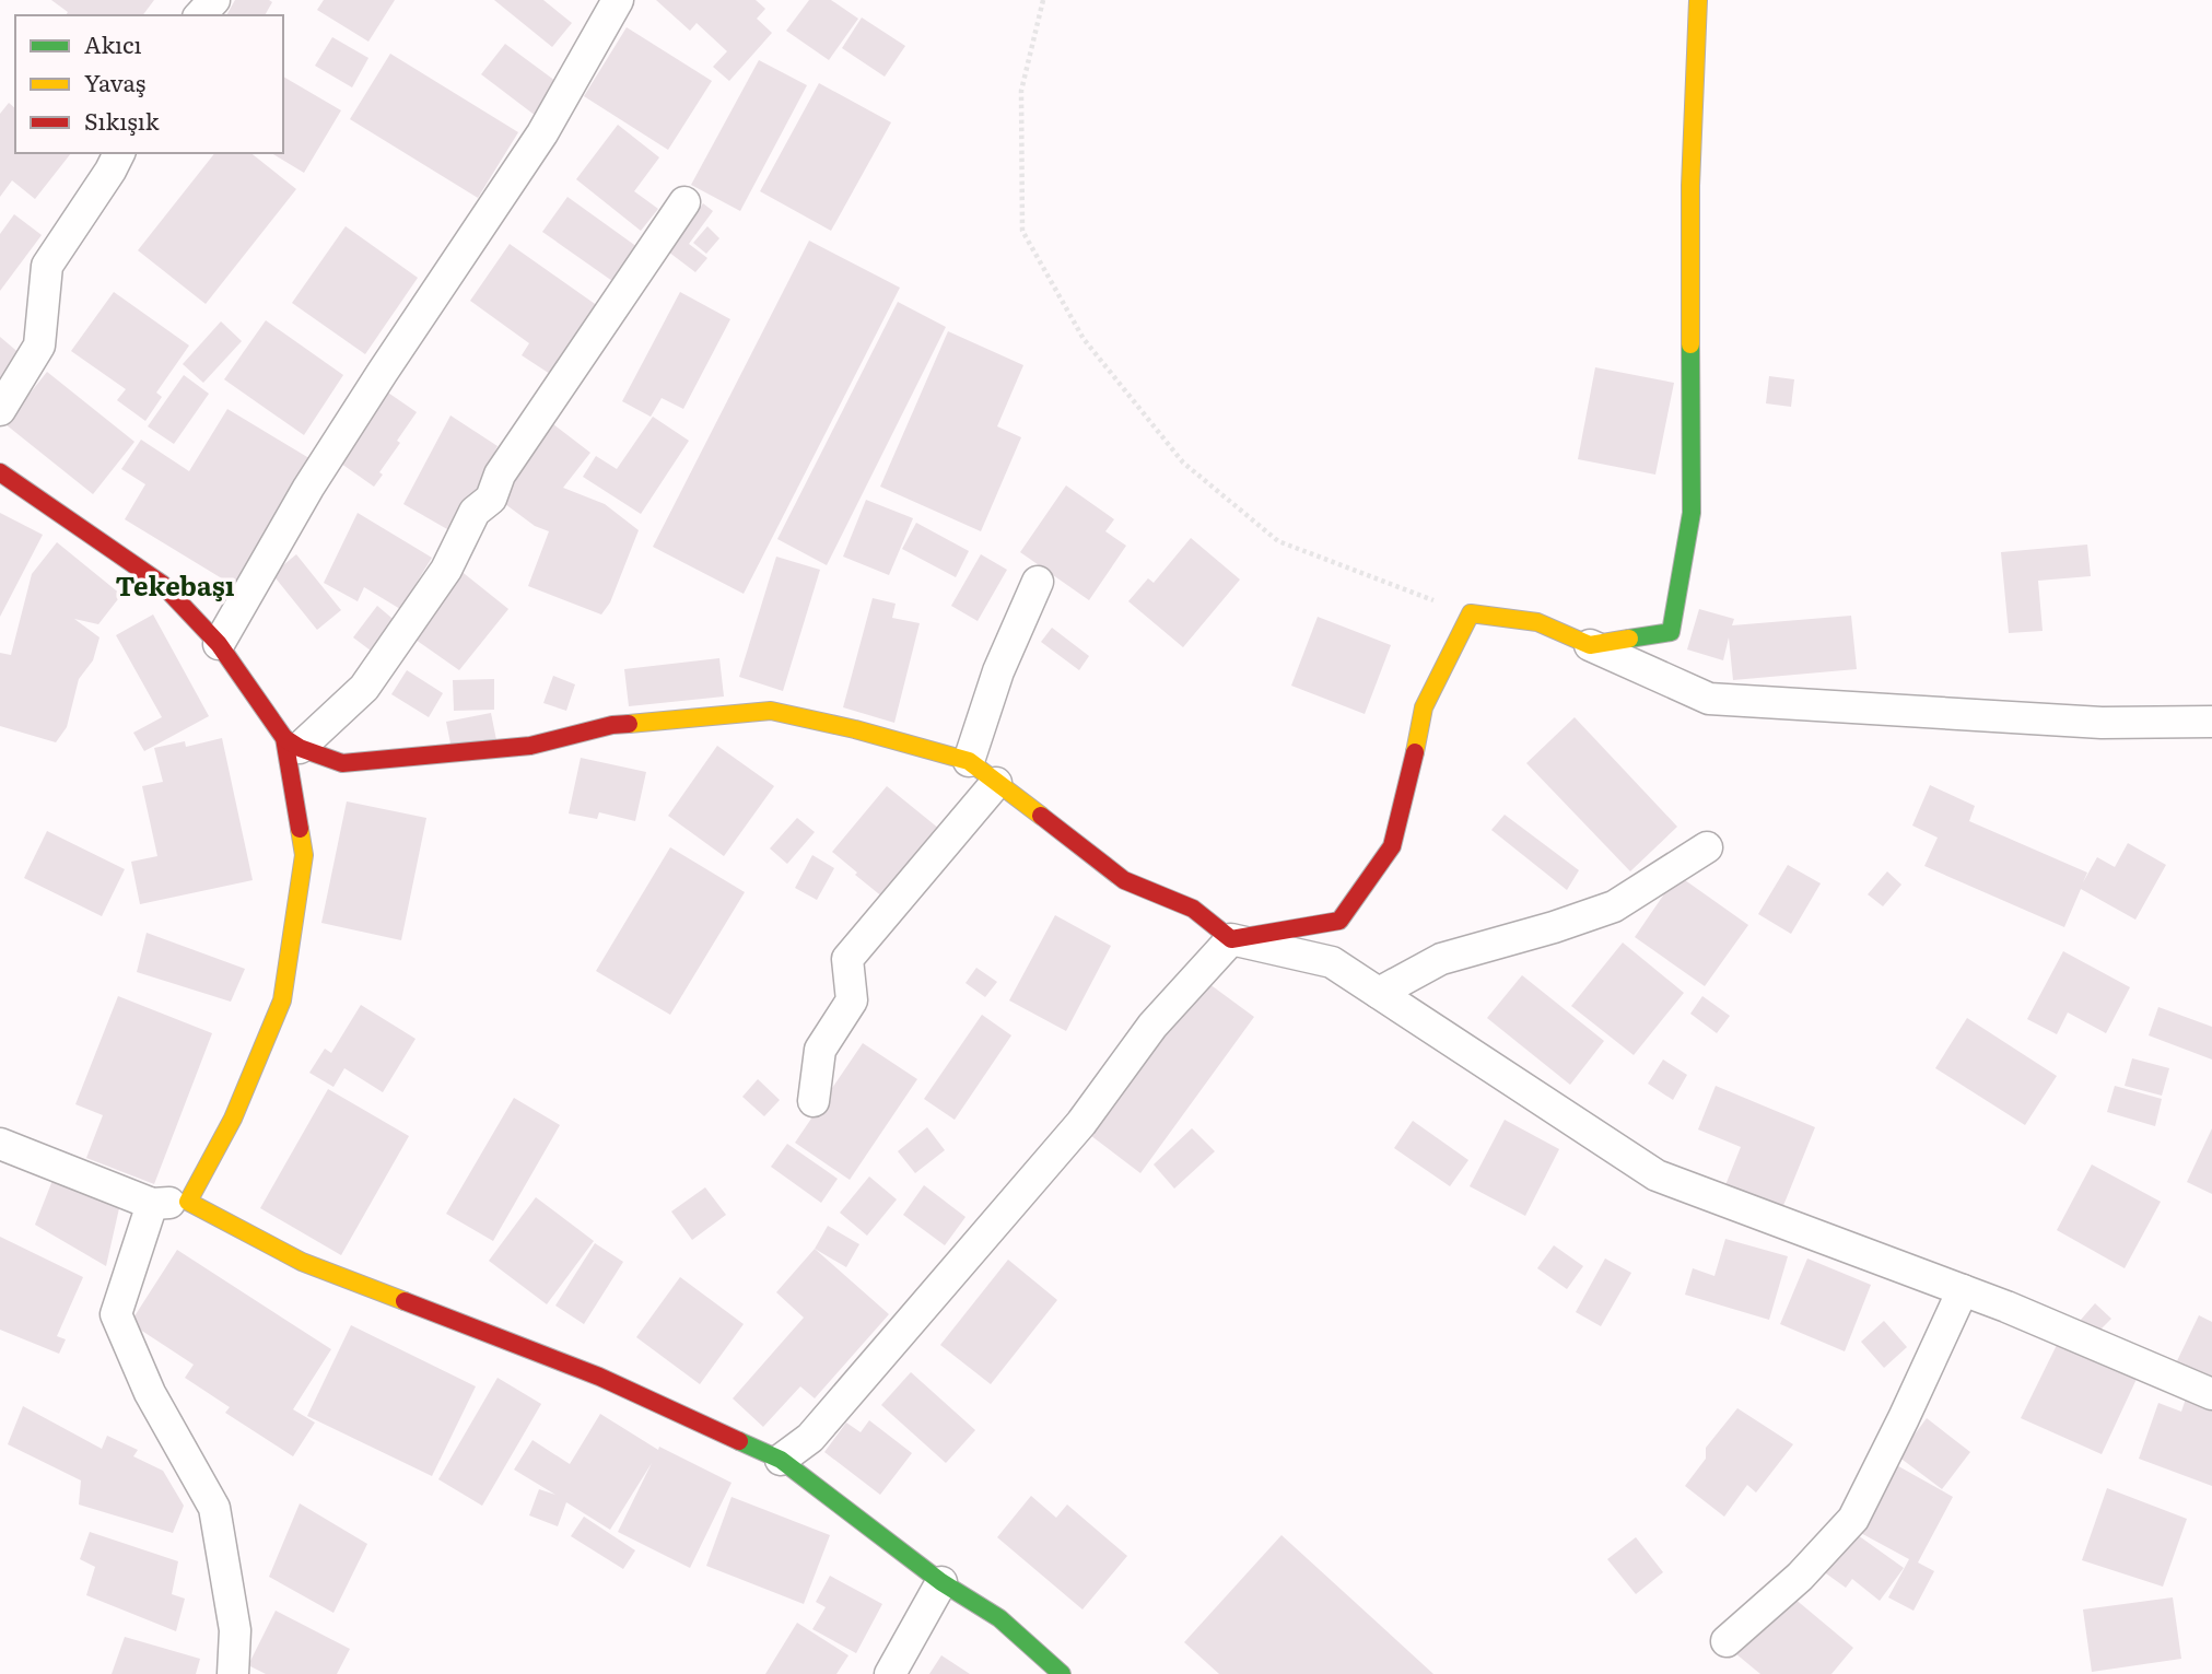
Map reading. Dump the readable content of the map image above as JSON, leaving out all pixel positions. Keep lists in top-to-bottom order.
{
  "districts": ["Tekebaşı"],
  "legend": ["Akıcı", "Yavaş", "Sıkışık"]
}
